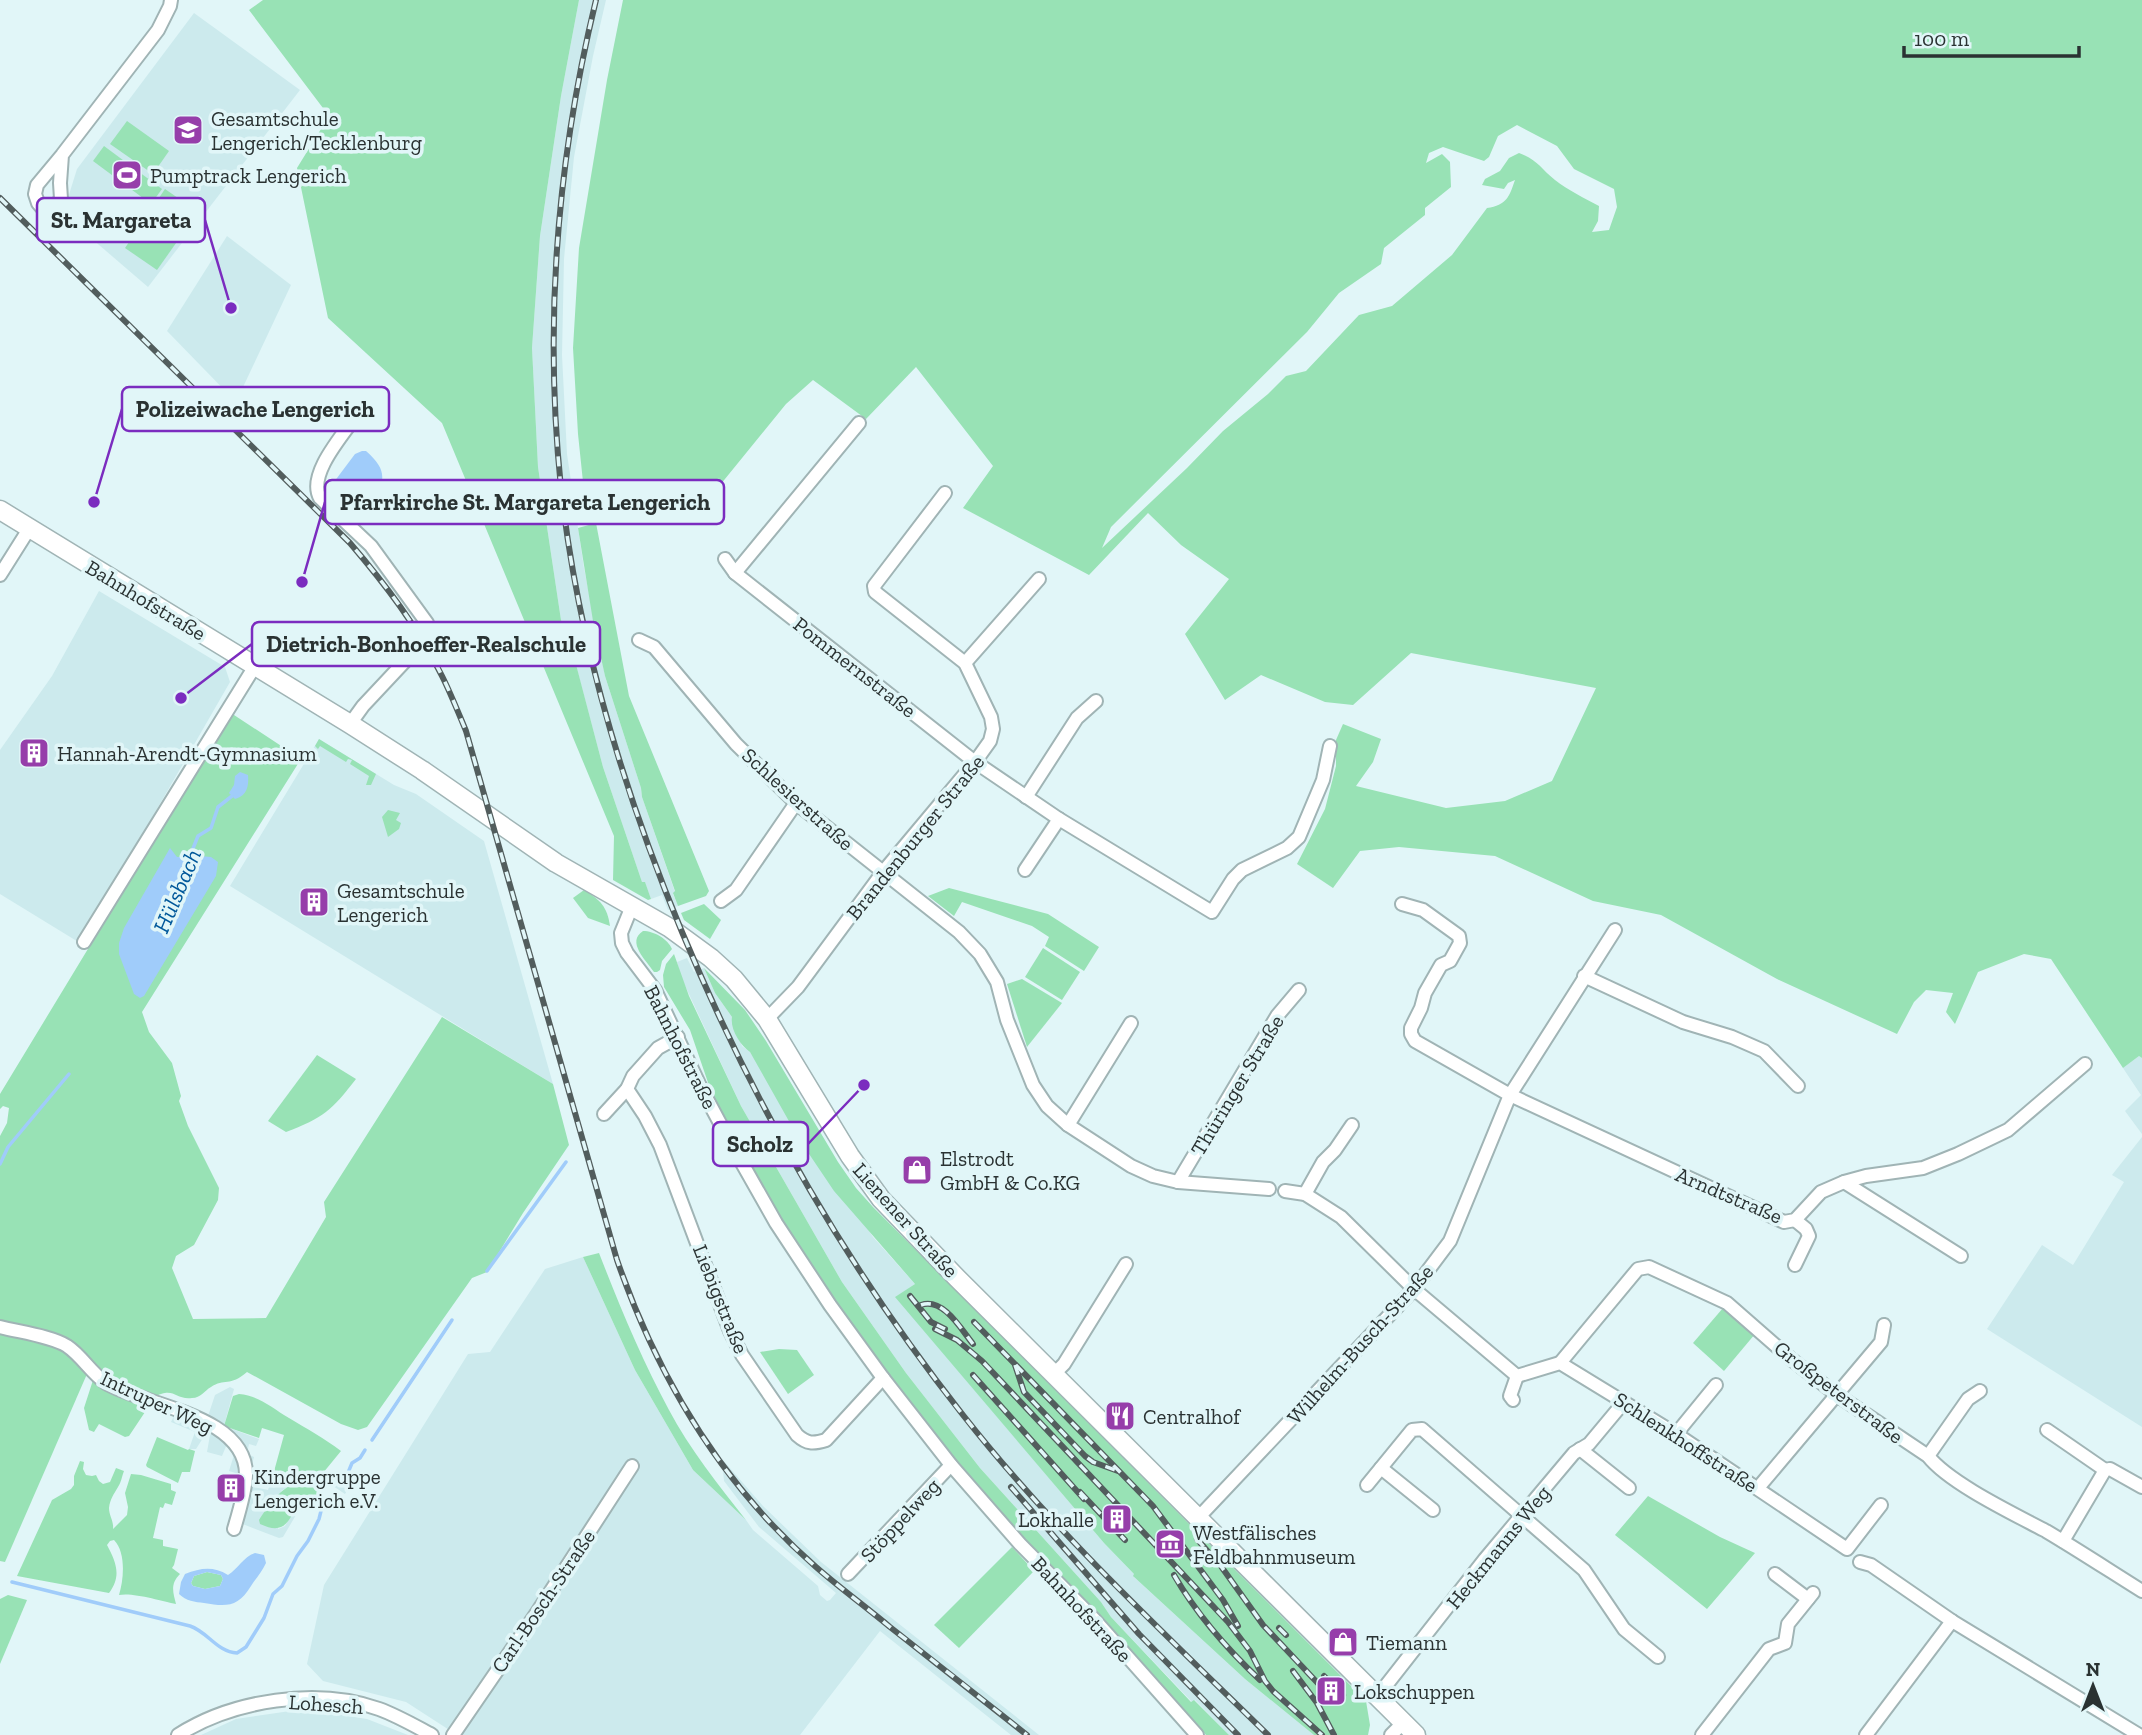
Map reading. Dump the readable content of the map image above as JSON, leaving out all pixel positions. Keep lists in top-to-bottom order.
{
  "streets": {
    "street": [
      "Bahnhofstraße",
      "Pommernstraße",
      "Schlesierstraße",
      "Brandenburger Straße",
      "Thüringer Straße",
      "Arndtstraße",
      "Lienener Straße",
      "Liebigstraße",
      "Wilhelm-Busch-Straße",
      "Großpeterstraße",
      "Intruper Weg",
      "Schlenkhoffstraße",
      "Stöppelweg",
      "Heckmanns Weg",
      "Carl-Bosch-Straße",
      "Lohesch"
    ]
  },
  "crossings": [
    ["Bahnhofstraße", "Lienener Straße"],
    ["Bahnhofstraße", "Liebigstraße"],
    ["Bahnhofstraße", "Stöppelweg"],
    ["Pommernstraße", "Brandenburger Straße"],
    ["Schlesierstraße", "Brandenburger Straße"],
    ["Schlesierstraße", "Thüringer Straße"],
    ["Brandenburger Straße", "Lienener Straße"],
    ["Arndtstraße", "Wilhelm-Busch-Straße"],
    ["Lienener Straße", "Wilhelm-Busch-Straße"],
    ["Lienener Straße", "Heckmanns Weg"],
    ["Großpeterstraße", "Schlenkhoffstraße"],
    ["Schlenkhoffstraße", "Heckmanns Weg"]
  ],
  "water": ["Hülsbach"],
  "places": {
    "school or university": ["Gesamtschule Lengerich/Tecklenburg"],
    "sports": ["Pumptrack Lengerich"],
    "other": [
      "St. Margareta",
      "Polizeiwache Lengerich",
      "Pfarrkirche St. Margareta Lengerich",
      "Dietrich-Bonhoeffer-Realschule",
      "Scholz"
    ],
    "building": [
      "Hannah-Arendt-Gymnasium",
      "Gesamtschule Lengerich",
      "Kindergruppe Lengerich e.V.",
      "Lokhalle",
      "Lokschuppen"
    ],
    "shop": ["Elstrodt GmbH & Co.KG", "Tiemann"],
    "restaurant": ["Centralhof"],
    "museum": ["Westfälisches Feldbahnmuseum"]
  },
  "scale_bar": "100 m",
  "north": "top"
}
